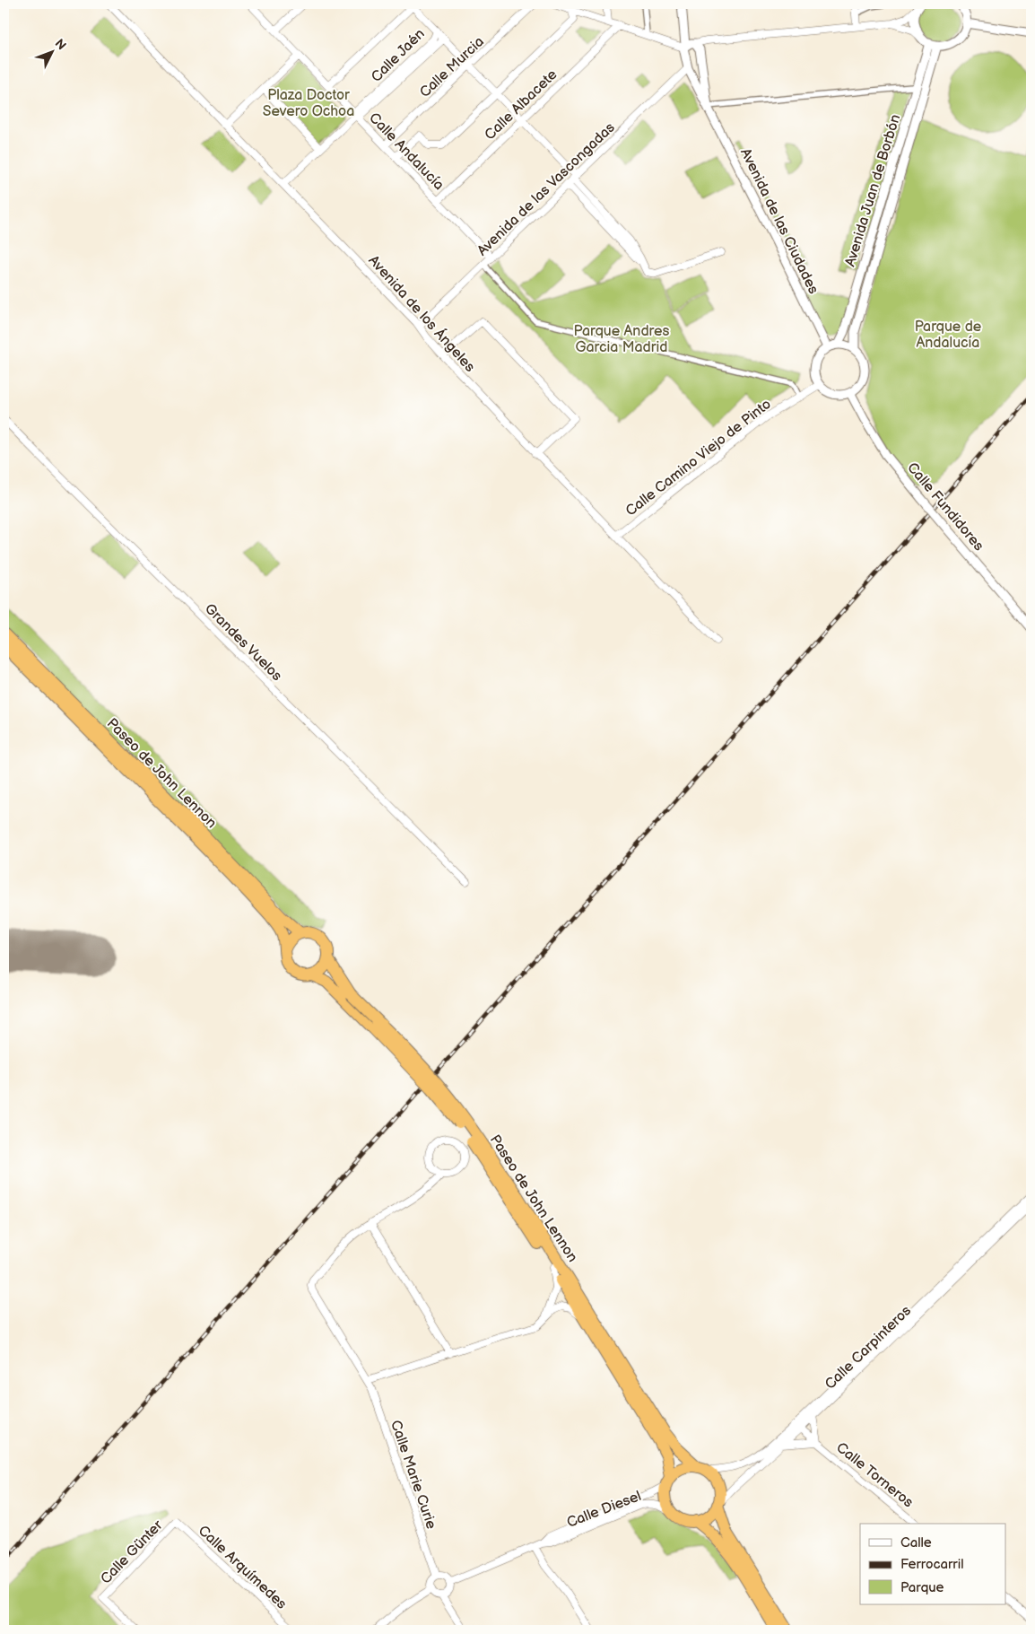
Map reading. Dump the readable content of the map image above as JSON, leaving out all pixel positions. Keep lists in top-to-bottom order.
{
  "streets": {
    "highway": ["Paseo de John Lennon"],
    "street": [
      "Calle Jaén",
      "Calle Murcia",
      "Calle Albacete",
      "Calle Andalucía",
      "Avenida de las Vascongadas",
      "Avenida Juan de Borbón",
      "Avenida de las Ciudades",
      "Avenida de los Ángeles",
      "Calle Camino Viejo de Pinto",
      "Calle Fundidores",
      "Grandes Vuelos",
      "Calle Carpinteros",
      "Calle Marie Curie",
      "Calle Torneros",
      "Calle Diesel",
      "Calle Günter",
      "Calle Arquímedes"
    ]
  },
  "crossings": [
    ["Calle Jaén", "Calle Andalucía"],
    ["Calle Murcia", "Calle Andalucía"],
    ["Calle Albacete", "Calle Andalucía"],
    ["Calle Andalucía", "Avenida de las Vascongadas"],
    ["Avenida de las Vascongadas", "Avenida de las Ciudades"],
    ["Avenida de las Vascongadas", "Avenida de los Ángeles"],
    ["Avenida Juan de Borbón", "Avenida de las Ciudades"],
    ["Avenida Juan de Borbón", "Calle Camino Viejo de Pinto"],
    ["Avenida Juan de Borbón", "Calle Fundidores"],
    ["Avenida de las Ciudades", "Calle Camino Viejo de Pinto"],
    ["Avenida de las Ciudades", "Calle Fundidores"],
    ["Avenida de los Ángeles", "Calle Camino Viejo de Pinto"],
    ["Calle Camino Viejo de Pinto", "Calle Fundidores"],
    ["Paseo de John Lennon", "Calle Carpinteros"],
    ["Paseo de John Lennon", "Calle Diesel"],
    ["Calle Carpinteros", "Calle Torneros"],
    ["Calle Carpinteros", "Calle Diesel"],
    ["Calle Marie Curie", "Calle Diesel"],
    ["Calle Günter", "Calle Arquímedes"]
  ],
  "parks": ["Plaza Doctor Severo Ochoa", "Parque de Andalucía", "Parque Andres Garcia Madrid"],
  "legend": ["Calle", "Ferrocarril", "Parque"],
  "north": "top right"
}
